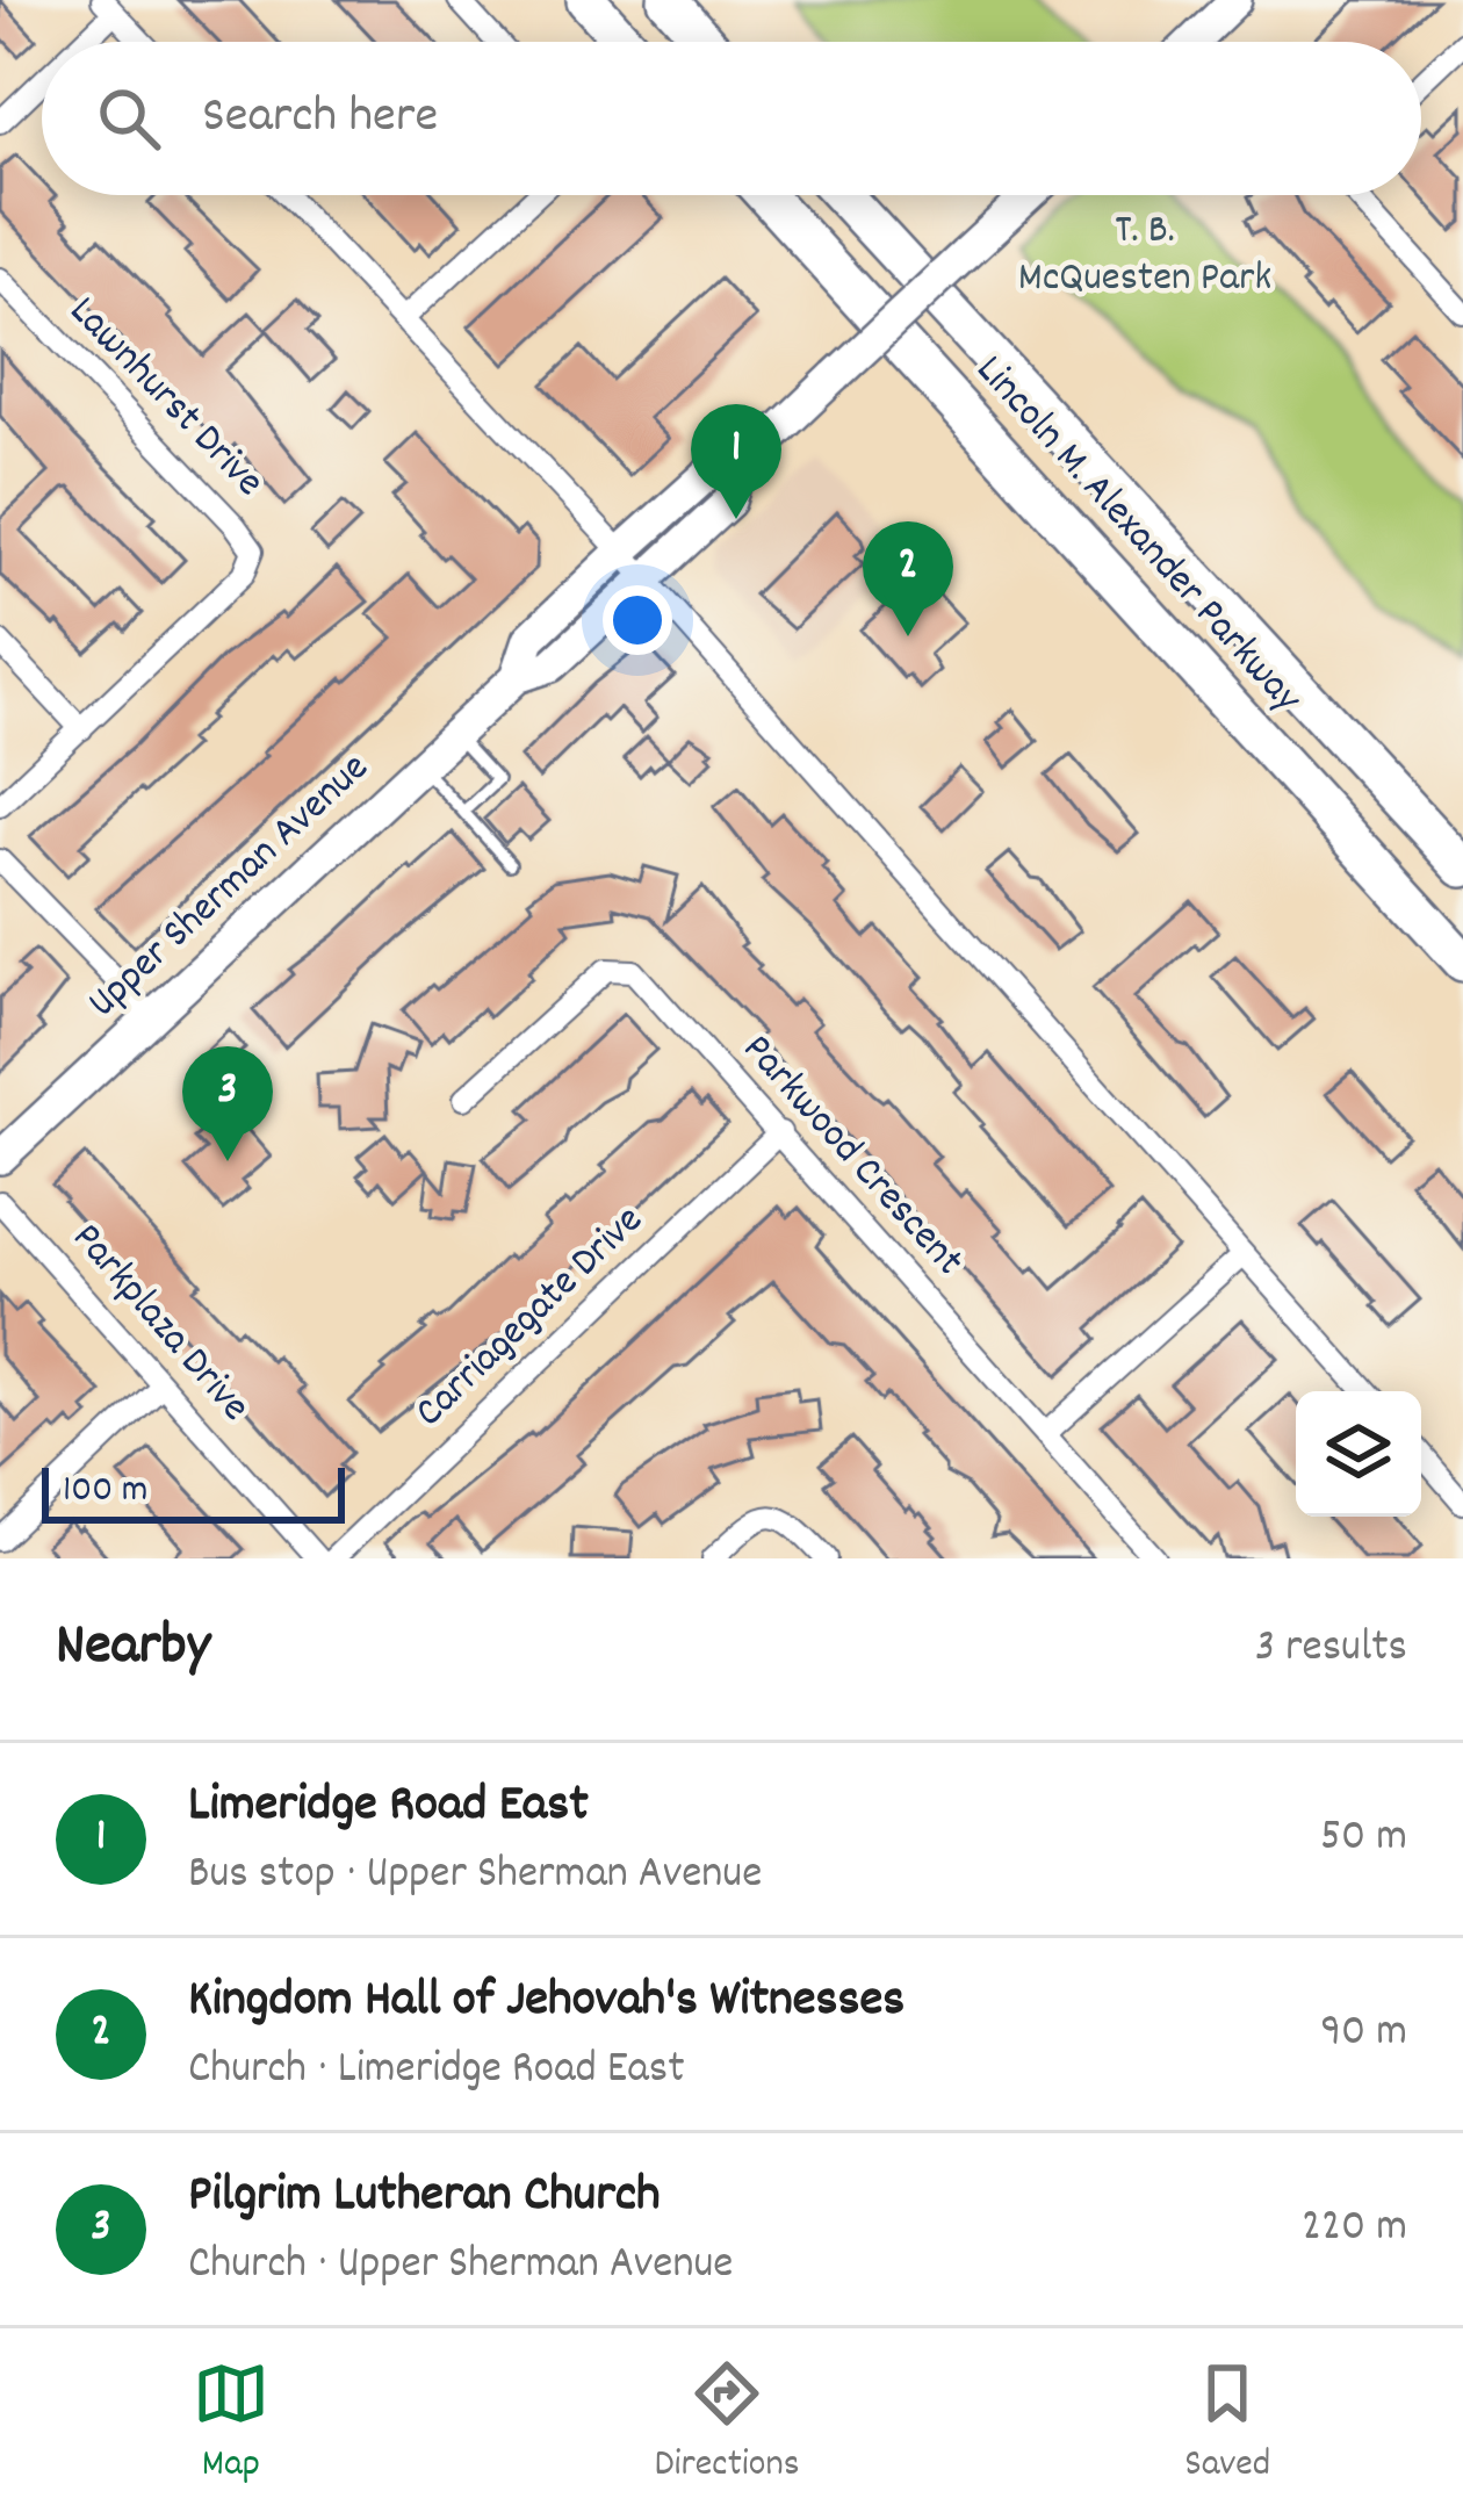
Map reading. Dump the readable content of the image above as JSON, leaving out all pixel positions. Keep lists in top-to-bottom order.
{
  "streets": {
    "highway": ["Lincoln M. Alexander Parkway"],
    "main road": ["Upper Sherman Avenue"],
    "street": [
      "Lawnhurst Drive",
      "Parkwood Crescent",
      "Carriagegate Drive",
      "Parkplaza Drive"
    ]
  },
  "crossings": [
    ["Parkwood Crescent", "Carriagegate Drive"]
  ],
  "parks": ["T. B. McQuesten Park"],
  "scale_bar": "100 m",
  "page": {
    "search": "Search here",
    "pins": ["1", "2", "3"],
    "scale": "100 m",
    "heading": ["Nearby", "3 results"],
    "list": [
      {
        "mark": "1",
        "name": "Limeridge Road East",
        "note": "Bus stop · Upper Sherman Avenue",
        "value": "50 m"
      },
      {
        "mark": "2",
        "name": "Kingdom Hall of Jehovah's Witnesses",
        "note": "Church · Limeridge Road East",
        "value": "90 m"
      },
      {
        "mark": "3",
        "name": "Pilgrim Lutheran Church",
        "note": "Church · Upper Sherman Avenue",
        "value": "220 m"
      }
    ],
    "nav": ["Map", "Directions", "Saved"]
  }
}
